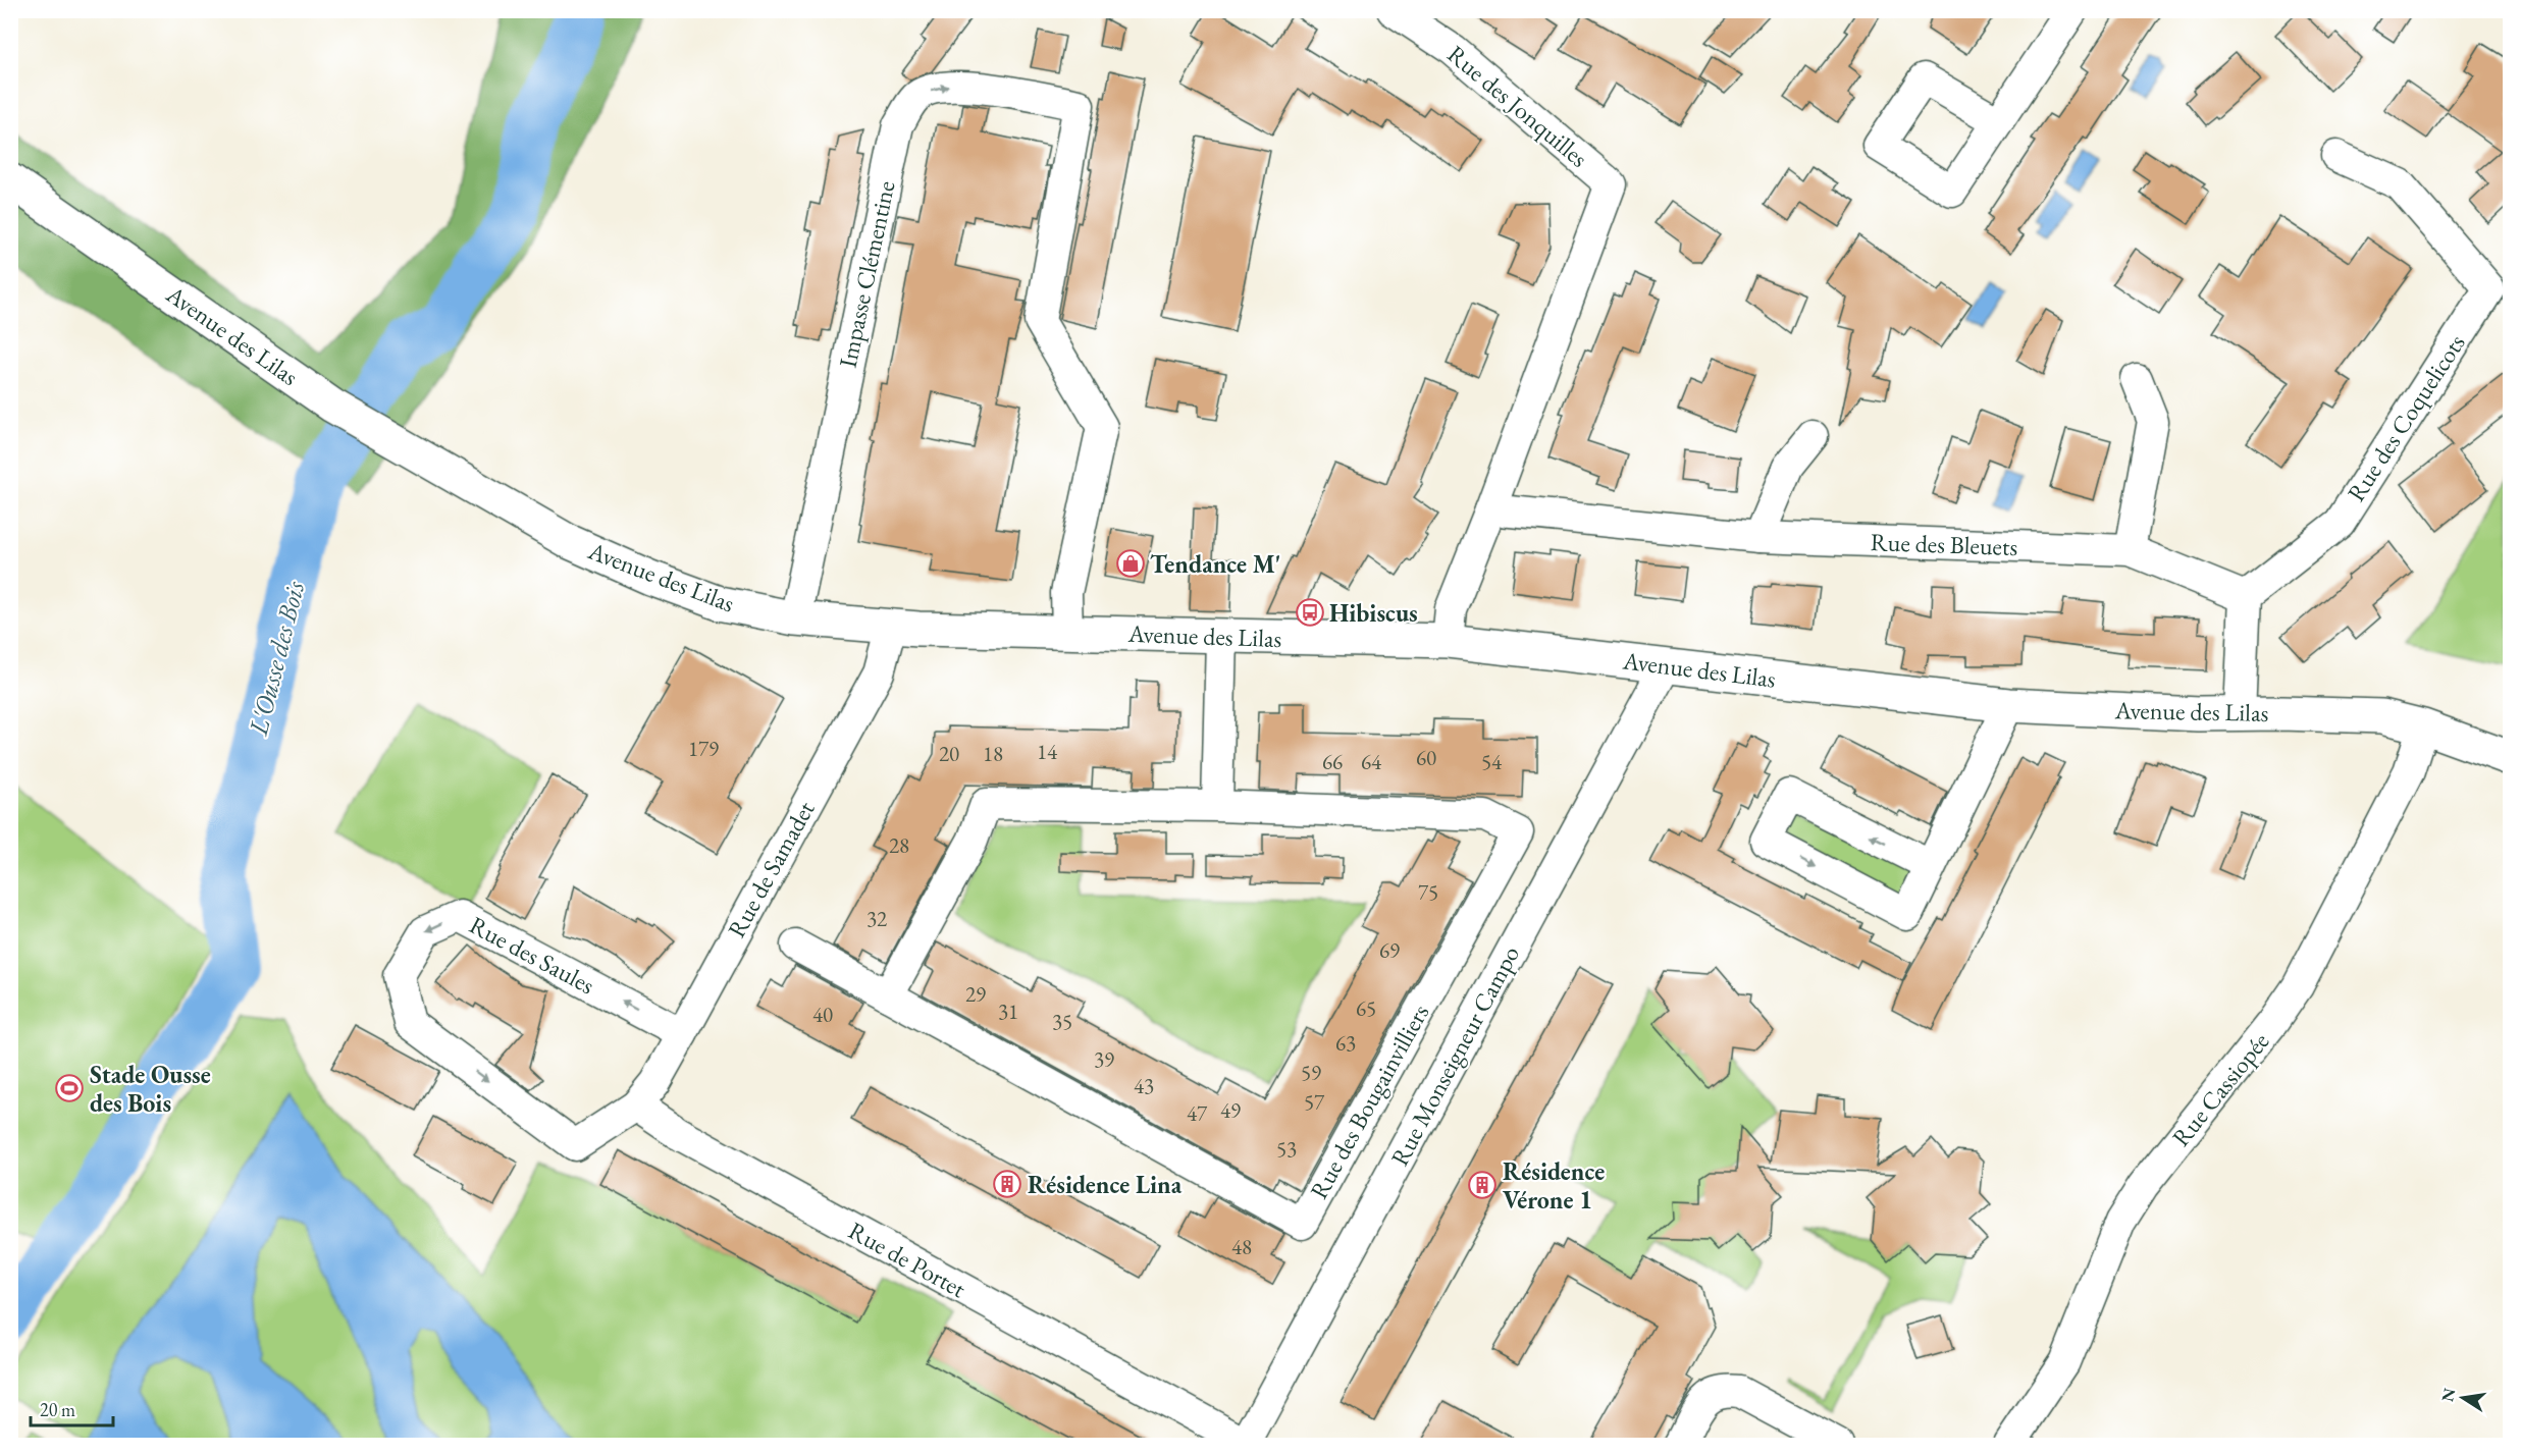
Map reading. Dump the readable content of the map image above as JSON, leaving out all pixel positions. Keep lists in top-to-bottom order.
{
  "streets": {
    "street": [
      "Rue des Jonquilles",
      "Impasse Clémentine",
      "Avenue des Lilas",
      "Rue des Coquelicots",
      "Rue des Bleuets",
      "Rue de Samadet",
      "Rue des Saules",
      "Rue Monseigneur Campo",
      "Rue Cassiopée",
      "Rue des Bougainvilliers",
      "Rue de Portet"
    ]
  },
  "crossings": [
    ["Rue des Jonquilles", "Rue des Bleuets"],
    ["Impasse Clémentine", "Avenue des Lilas"],
    ["Avenue des Lilas", "Rue de Samadet"],
    ["Avenue des Lilas", "Rue Monseigneur Campo"],
    ["Avenue des Lilas", "Rue Cassiopée"],
    ["Rue des Coquelicots", "Rue des Bleuets"],
    ["Rue de Samadet", "Rue des Saules"],
    ["Rue de Samadet", "Rue de Portet"],
    ["Rue des Saules", "Rue de Portet"],
    ["Rue Monseigneur Campo", "Rue de Portet"]
  ],
  "water": ["L'Ousse des Bois"],
  "places": {
    "shop": ["Tendance M'"],
    "bus stop": ["Hibiscus"],
    "sports": ["Stade Ousse des Bois"],
    "building": ["Résidence Lina", "Résidence Vérone 1"]
  },
  "house_numbers": [
    "179",
    "14",
    "20",
    "18",
    "60",
    "66",
    "64",
    "54",
    "28",
    "75",
    "32",
    "69",
    "29",
    "65",
    "31",
    "40",
    "35",
    "63",
    "39",
    "59",
    "43",
    "57",
    "49",
    "47",
    "53",
    "48"
  ],
  "scale_bar": "20 m",
  "north": "left"
}
